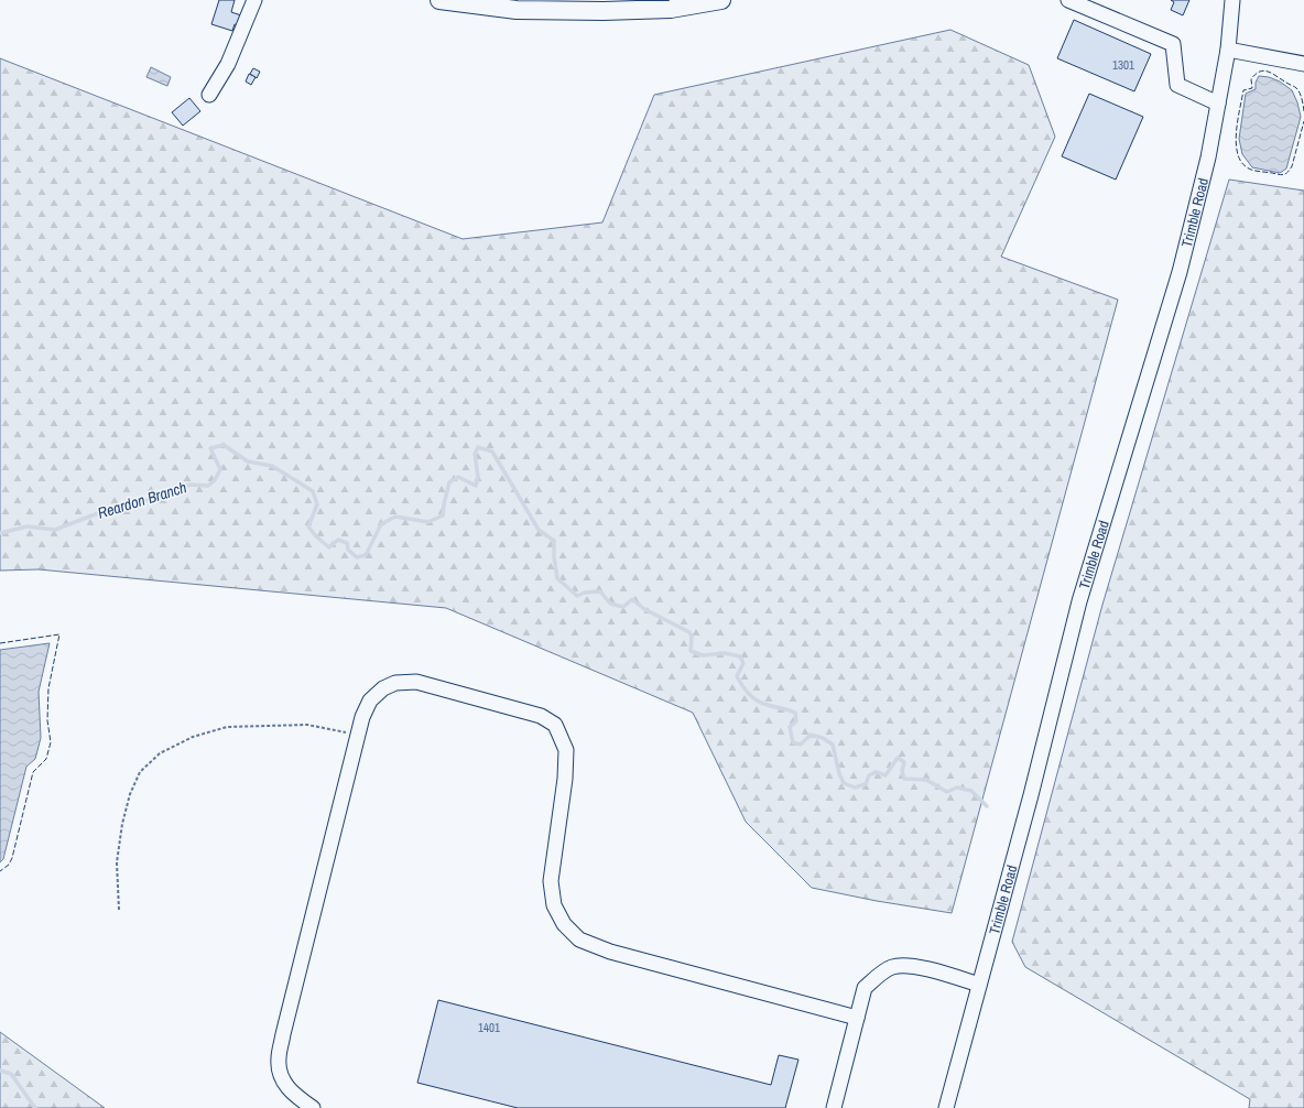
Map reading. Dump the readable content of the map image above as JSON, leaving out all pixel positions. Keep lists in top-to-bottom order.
{
  "streets": {
    "street": ["Trimble Road"]
  },
  "water": ["Reardon Branch"],
  "house_numbers": ["1301", "1401"]
}
